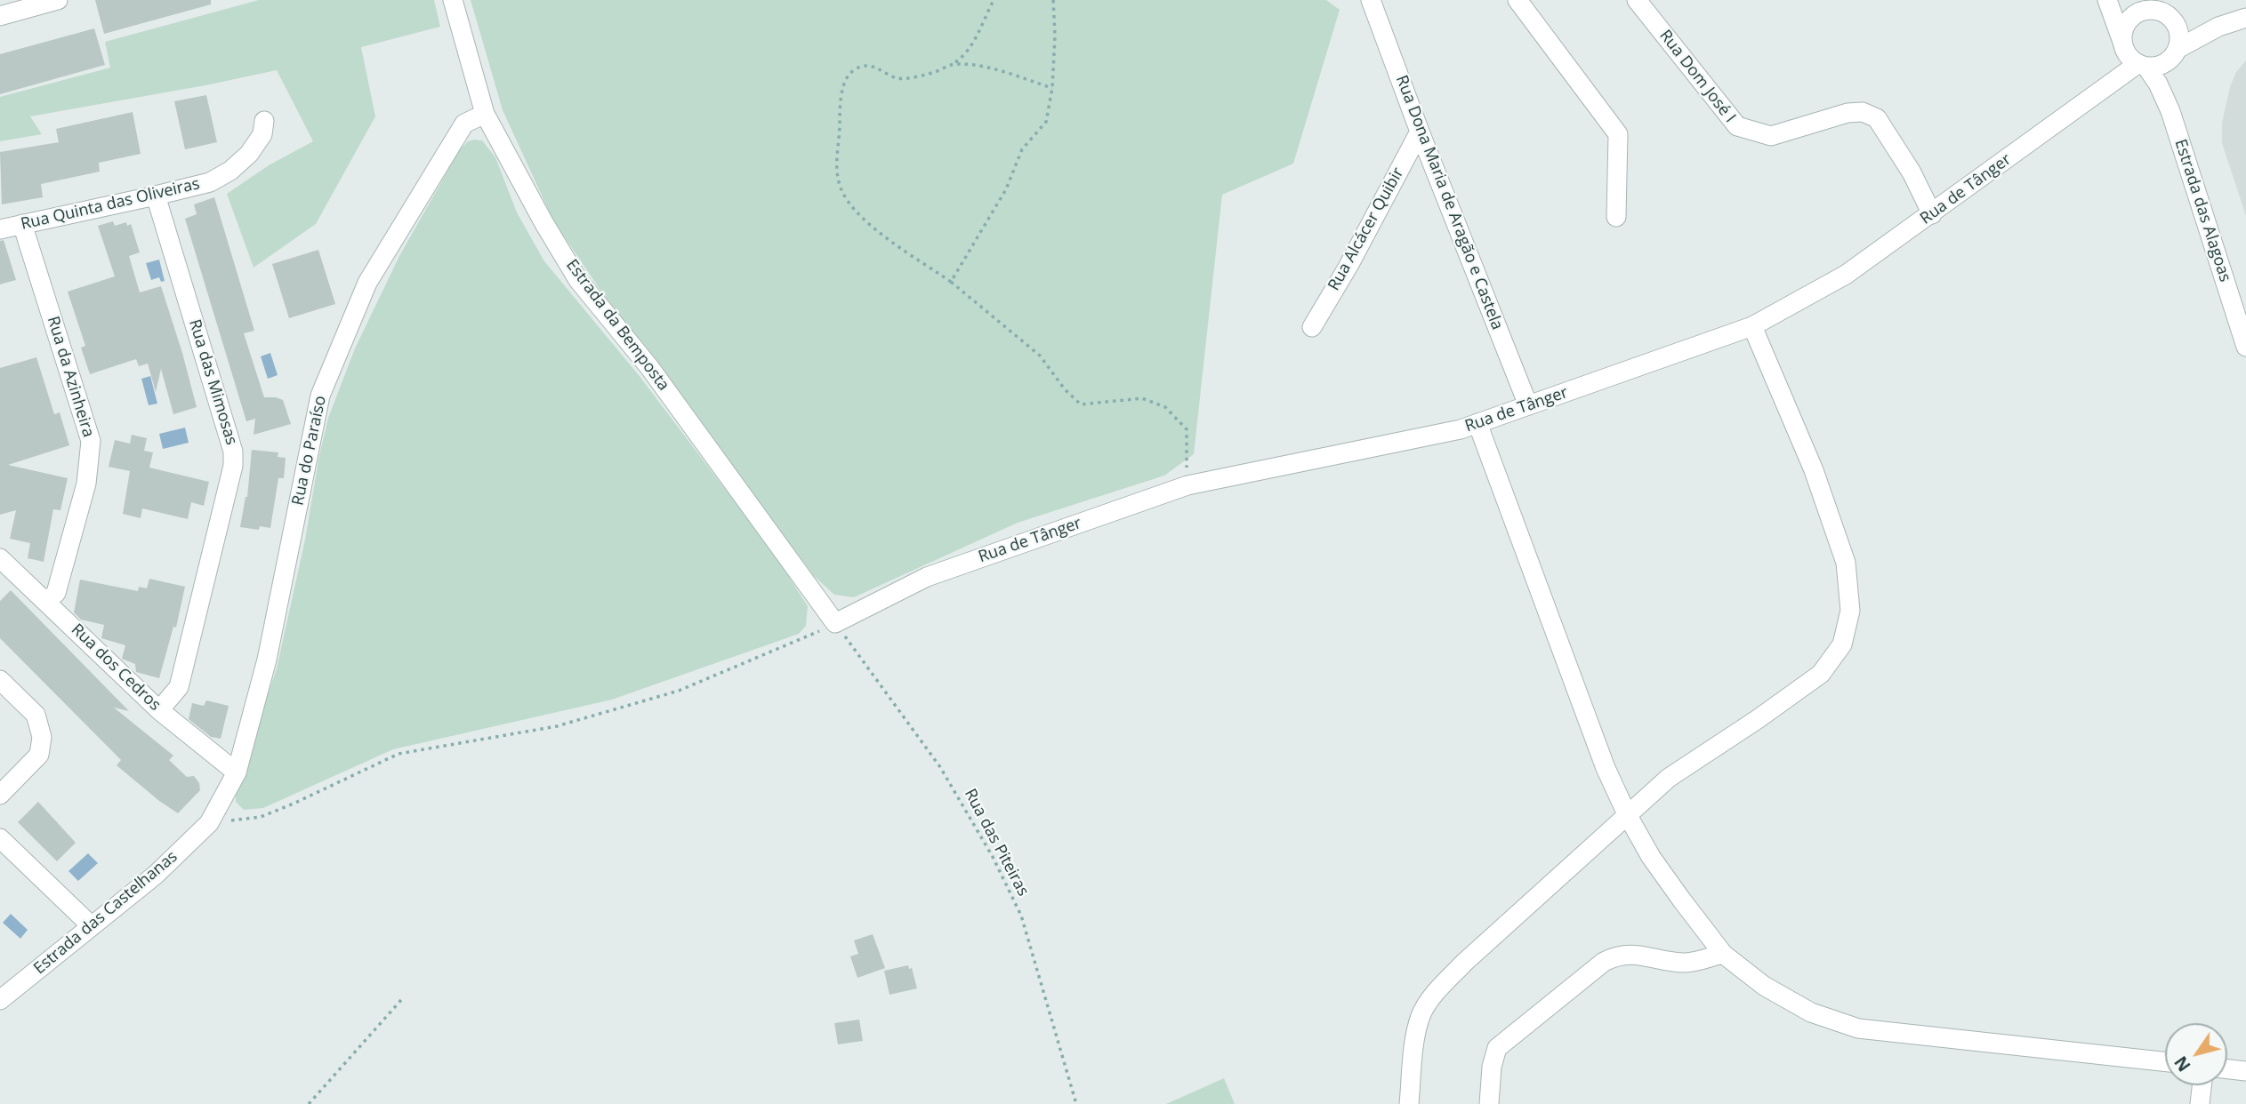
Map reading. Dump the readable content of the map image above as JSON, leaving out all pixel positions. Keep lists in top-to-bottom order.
{
  "streets": {
    "street": [
      "Rua Dom José I",
      "Rua de Tânger",
      "Rua Dona Maria de Aragão e Castela",
      "Rua Quinta das Oliveiras",
      "Estrada das Alagoas",
      "Rua Alcácer Quibir",
      "Estrada da Bemposta",
      "Rua da Azinheira",
      "Rua das Mimosas",
      "Rua do Paraíso",
      "Rua dos Cedros",
      "Estrada das Castelhanas"
    ],
    "path": ["Rua das Piteiras"]
  },
  "crossings": [
    ["Rua Dom José I", "Rua de Tânger"],
    ["Rua de Tânger", "Rua Dona Maria de Aragão e Castela"],
    ["Rua de Tânger", "Estrada das Alagoas"],
    ["Rua de Tânger", "Estrada da Bemposta"],
    ["Rua de Tânger", "Rua das Piteiras"],
    ["Rua Dona Maria de Aragão e Castela", "Rua Alcácer Quibir"],
    ["Rua Quinta das Oliveiras", "Rua da Azinheira"],
    ["Rua Quinta das Oliveiras", "Rua das Mimosas"],
    ["Estrada da Bemposta", "Rua do Paraíso"],
    ["Estrada da Bemposta", "Rua das Piteiras"],
    ["Rua da Azinheira", "Rua dos Cedros"],
    ["Rua das Mimosas", "Rua dos Cedros"],
    ["Rua do Paraíso", "Rua dos Cedros"],
    ["Rua do Paraíso", "Estrada das Castelhanas"]
  ],
  "north": "bottom left"
}
